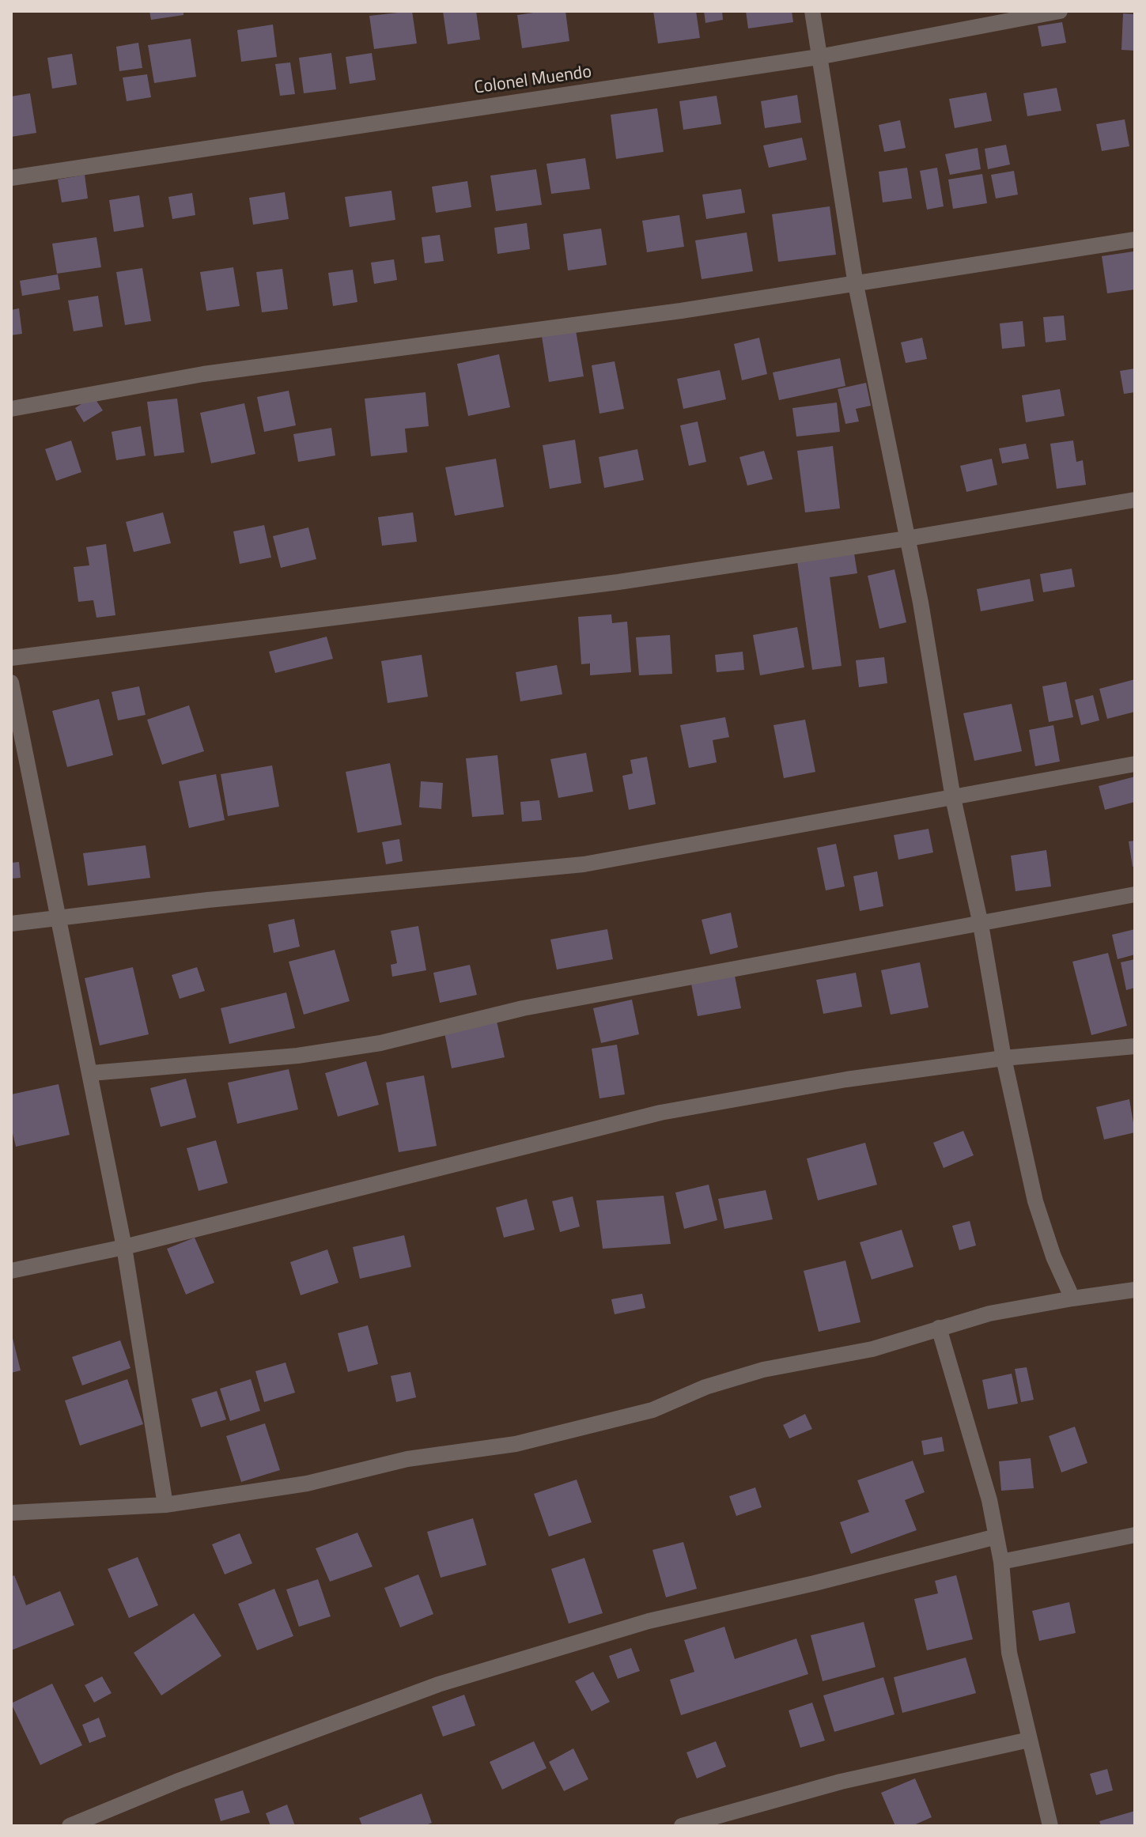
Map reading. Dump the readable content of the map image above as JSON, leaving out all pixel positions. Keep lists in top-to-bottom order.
{
  "streets": {
    "street": ["Colonel Muendo"]
  }
}
